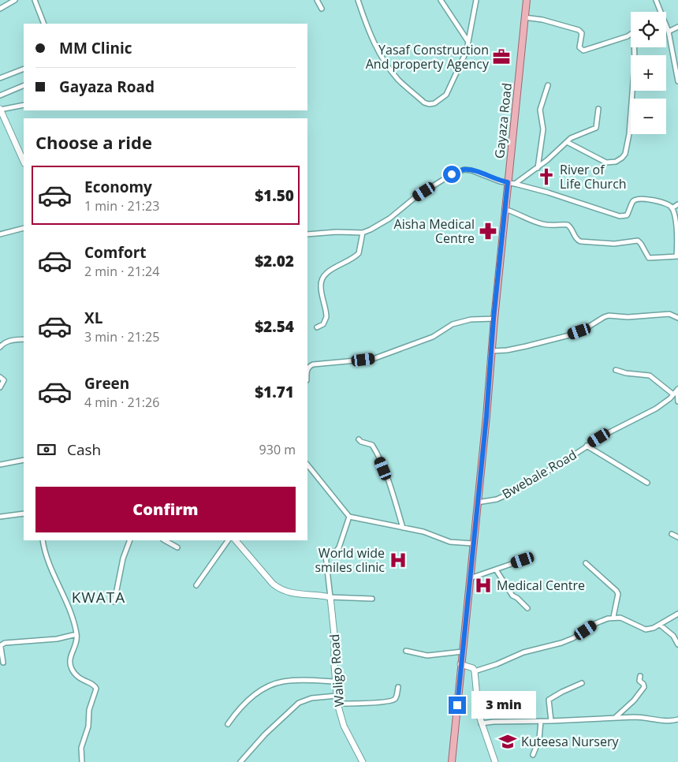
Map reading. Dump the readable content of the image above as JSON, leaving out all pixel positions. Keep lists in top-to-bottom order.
{
  "streets": {
    "main road": ["Gayaza Road"],
    "street": ["Bwebale Road", "Waligo Road"]
  },
  "crossings": [
    ["Gayaza Road", "Bwebale Road"]
  ],
  "districts": ["KWATA"],
  "places": {
    "office": ["Yasaf Construction And property Agency"],
    "church": ["River of Life Church"],
    "pharmacy": ["Aisha Medical Centre"],
    "hospital": ["World wide smiles clinic", "Medical Centre"],
    "school or university": ["Kuteesa Nursery"]
  },
  "page": {
    "map_buttons": ["+", "−"],
    "banner": ["MM Clinic", "Gayaza Road"],
    "heading": "Choose a ride",
    "list": [
      {
        "name": "Economy",
        "note": "1 min · 21:23",
        "value": "$1.50"
      },
      {
        "name": "Comfort",
        "note": "2 min · 21:24",
        "value": "$2.02"
      },
      {
        "name": "XL",
        "note": "3 min · 21:25",
        "value": "$2.54"
      },
      {
        "name": "Green",
        "note": "4 min · 21:26",
        "value": "$1.71"
      }
    ],
    "pay": ["Cash", "930 m"],
    "buttons": "Confirm",
    "bubble": "3 min"
  }
}
